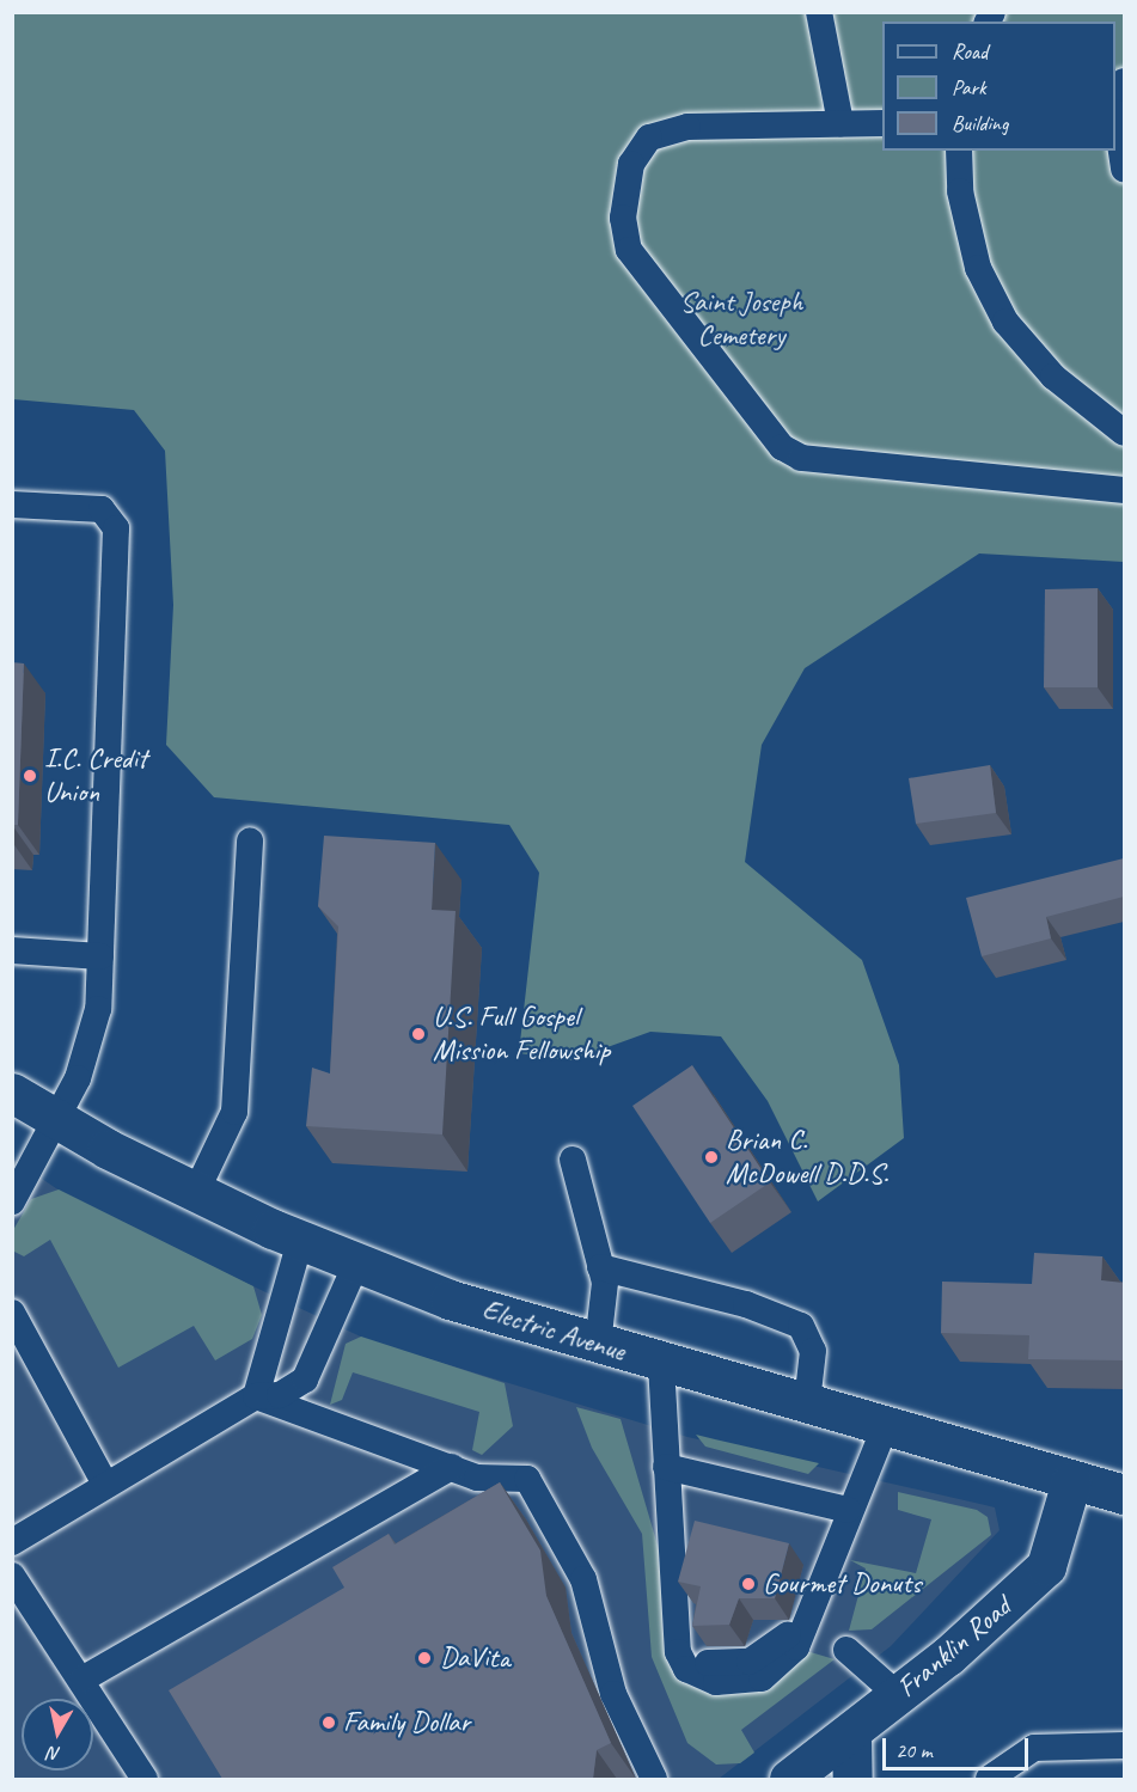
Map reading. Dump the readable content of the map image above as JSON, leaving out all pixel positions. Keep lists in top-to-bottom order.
{
  "streets": {
    "main road": ["Electric Avenue", "Franklin Road"]
  },
  "crossings": [
    ["Electric Avenue", "Franklin Road"]
  ],
  "parks": ["Saint Joseph Cemetery"],
  "places": [
    "I.C. Credit Union",
    "U.S. Full Gospel Mission Fellowship",
    "Brian C. McDowell D.D.S.",
    "Gourmet Donuts",
    "DaVita",
    "Family Dollar"
  ],
  "legend": ["Road", "Park", "Building"],
  "scale_bar": "20 m",
  "north": "bottom"
}
